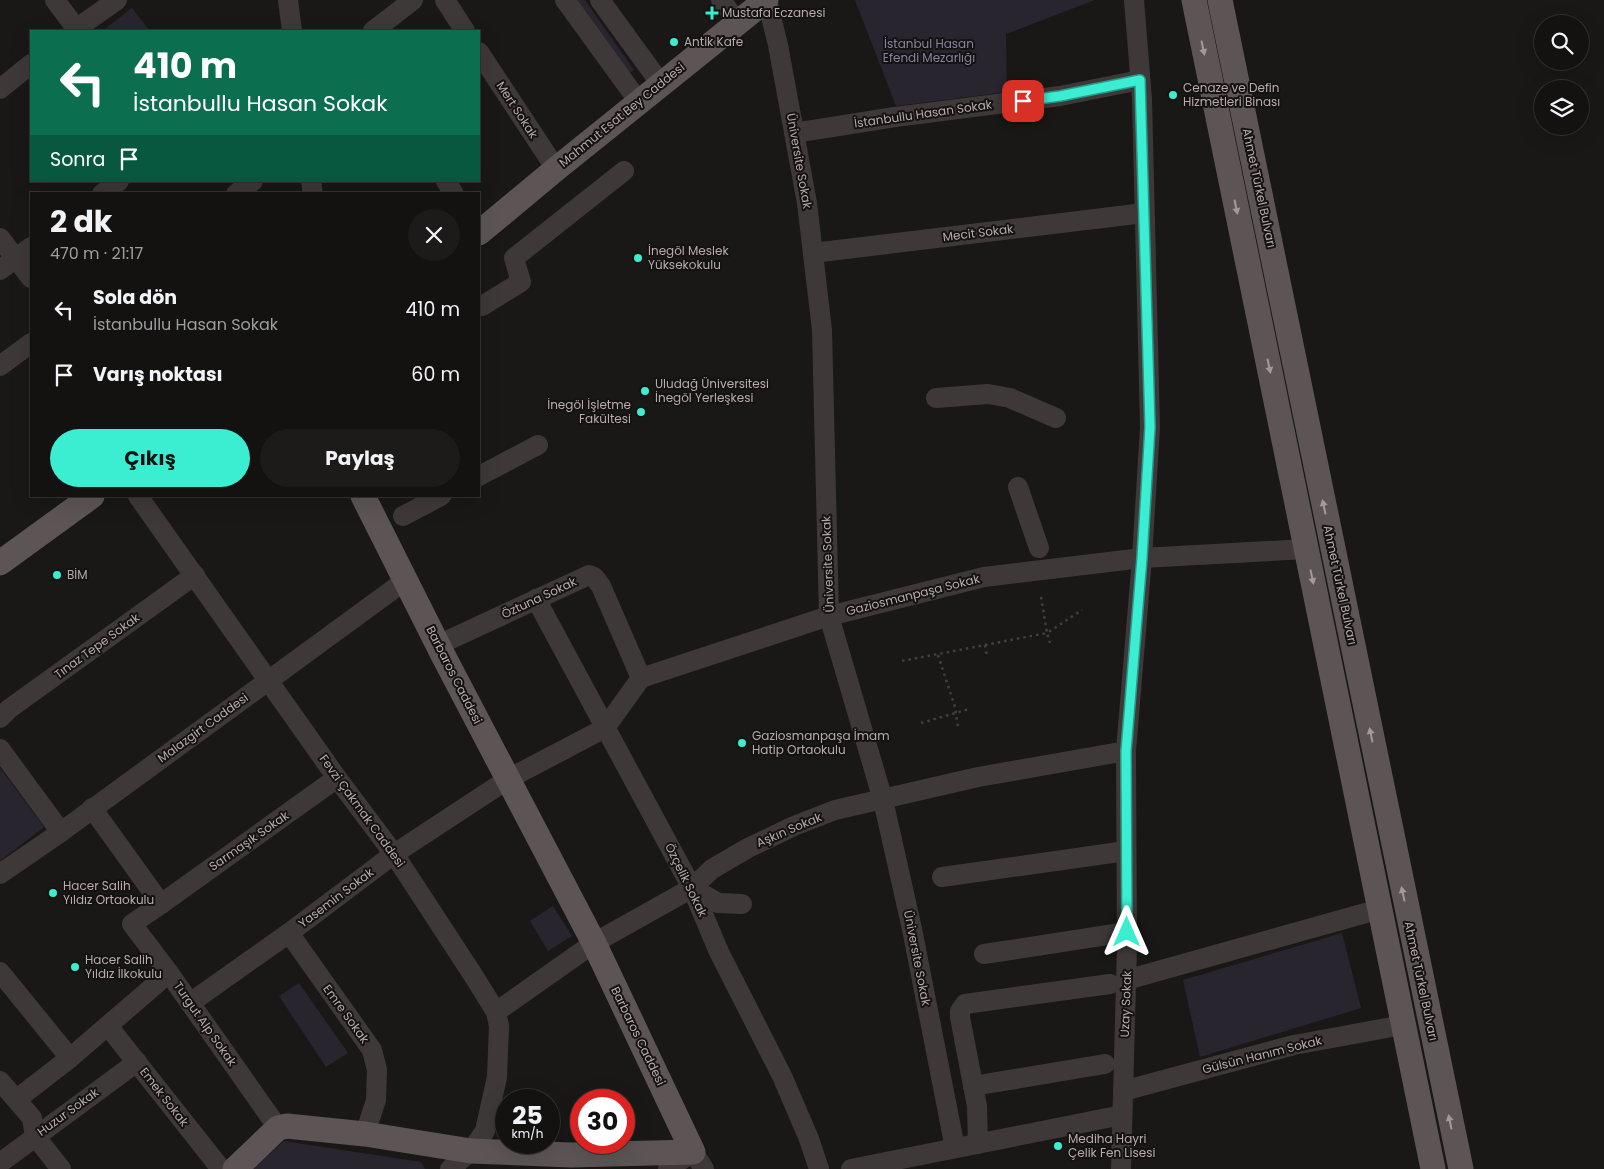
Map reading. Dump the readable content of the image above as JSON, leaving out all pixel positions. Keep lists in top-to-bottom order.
{
  "streets": {
    "main road": ["Mahmut Esat Bey Caddesi", "Ahmet Türkel Bulvarı", "Barbaros Caddesi"],
    "street": [
      "Mert Sokak",
      "İstanbullu Hasan Sokak",
      "Üniversite Sokak",
      "Mecit Sokak",
      "Gaziosmanpaşa Sokak",
      "Öztuna Sokak",
      "Tınaz Tepe Sokak",
      "Malazgirt Caddesi",
      "Fevzi Çakmak Caddesi",
      "Aşkın Sokak",
      "Sarmaşık Sokak",
      "Özçelik Sokak",
      "Yasemin Sokak",
      "Uzay Sokak",
      "Emre Sokak",
      "Turgut Alp Sokak",
      "Gülsün Hanım Sokak",
      "Emek Sokak",
      "Huzur Sokak"
    ]
  },
  "crossings": [
    ["Mert Sokak", "Mahmut Esat Bey Caddesi"],
    ["İstanbullu Hasan Sokak", "Üniversite Sokak"],
    ["İstanbullu Hasan Sokak", "Uzay Sokak"],
    ["Mahmut Esat Bey Caddesi", "Üniversite Sokak"],
    ["Üniversite Sokak", "Mecit Sokak"],
    ["Üniversite Sokak", "Gaziosmanpaşa Sokak"],
    ["Üniversite Sokak", "Aşkın Sokak"],
    ["Ahmet Türkel Bulvarı", "Gaziosmanpaşa Sokak"],
    ["Ahmet Türkel Bulvarı", "Gülsün Hanım Sokak"],
    ["Mecit Sokak", "Uzay Sokak"],
    ["Gaziosmanpaşa Sokak", "Öztuna Sokak"],
    ["Gaziosmanpaşa Sokak", "Uzay Sokak"],
    ["Öztuna Sokak", "Barbaros Caddesi"],
    ["Öztuna Sokak", "Özçelik Sokak"],
    ["Tınaz Tepe Sokak", "Fevzi Çakmak Caddesi"],
    ["Barbaros Caddesi", "Malazgirt Caddesi"],
    ["Barbaros Caddesi", "Aşkın Sokak"],
    ["Barbaros Caddesi", "Yasemin Sokak"],
    ["Malazgirt Caddesi", "Fevzi Çakmak Caddesi"],
    ["Fevzi Çakmak Caddesi", "Aşkın Sokak"],
    ["Fevzi Çakmak Caddesi", "Sarmaşık Sokak"],
    ["Fevzi Çakmak Caddesi", "Yasemin Sokak"],
    ["Aşkın Sokak", "Özçelik Sokak"],
    ["Aşkın Sokak", "Uzay Sokak"],
    ["Sarmaşık Sokak", "Turgut Alp Sokak"],
    ["Yasemin Sokak", "Emre Sokak"],
    ["Yasemin Sokak", "Turgut Alp Sokak"],
    ["Uzay Sokak", "Gülsün Hanım Sokak"],
    ["Emek Sokak", "Huzur Sokak"]
  ],
  "parks": ["İstanbul Hasan Efendi Mezarlığı"],
  "places": {
    "health": ["Mustafa Eczanesi"],
    "other": [
      "Antik Kafe",
      "Cenaze ve Defin Hizmetleri Binası",
      "İnegöl Meslek Yüksekokulu",
      "Uludağ Üniversitesi İnegöl Yerleşkesi",
      "İnegöl İşletme Fakültesi",
      "BİM",
      "Gaziosmanpaşa İmam Hatip Ortaokulu",
      "Hacer Salih Yıldız Ortaokulu",
      "Hacer Salih Yıldız İlkokulu",
      "Mediha Hayri Çelik Fen Lisesi"
    ]
  },
  "page": {
    "turn": ["410 m", "İstanbullu Hasan Sokak"],
    "then": "Sonra",
    "heading": ["2 dk", "470 m · 21:17"],
    "list": [
      {
        "name": "Sola dön",
        "note": "İstanbullu Hasan Sokak",
        "value": "410 m"
      },
      {
        "name": "Varış noktası",
        "value": "60 m"
      }
    ],
    "buttons": ["Çıkış", "Paylaş"],
    "speed": "25 km/h",
    "limit": "30"
  }
}
